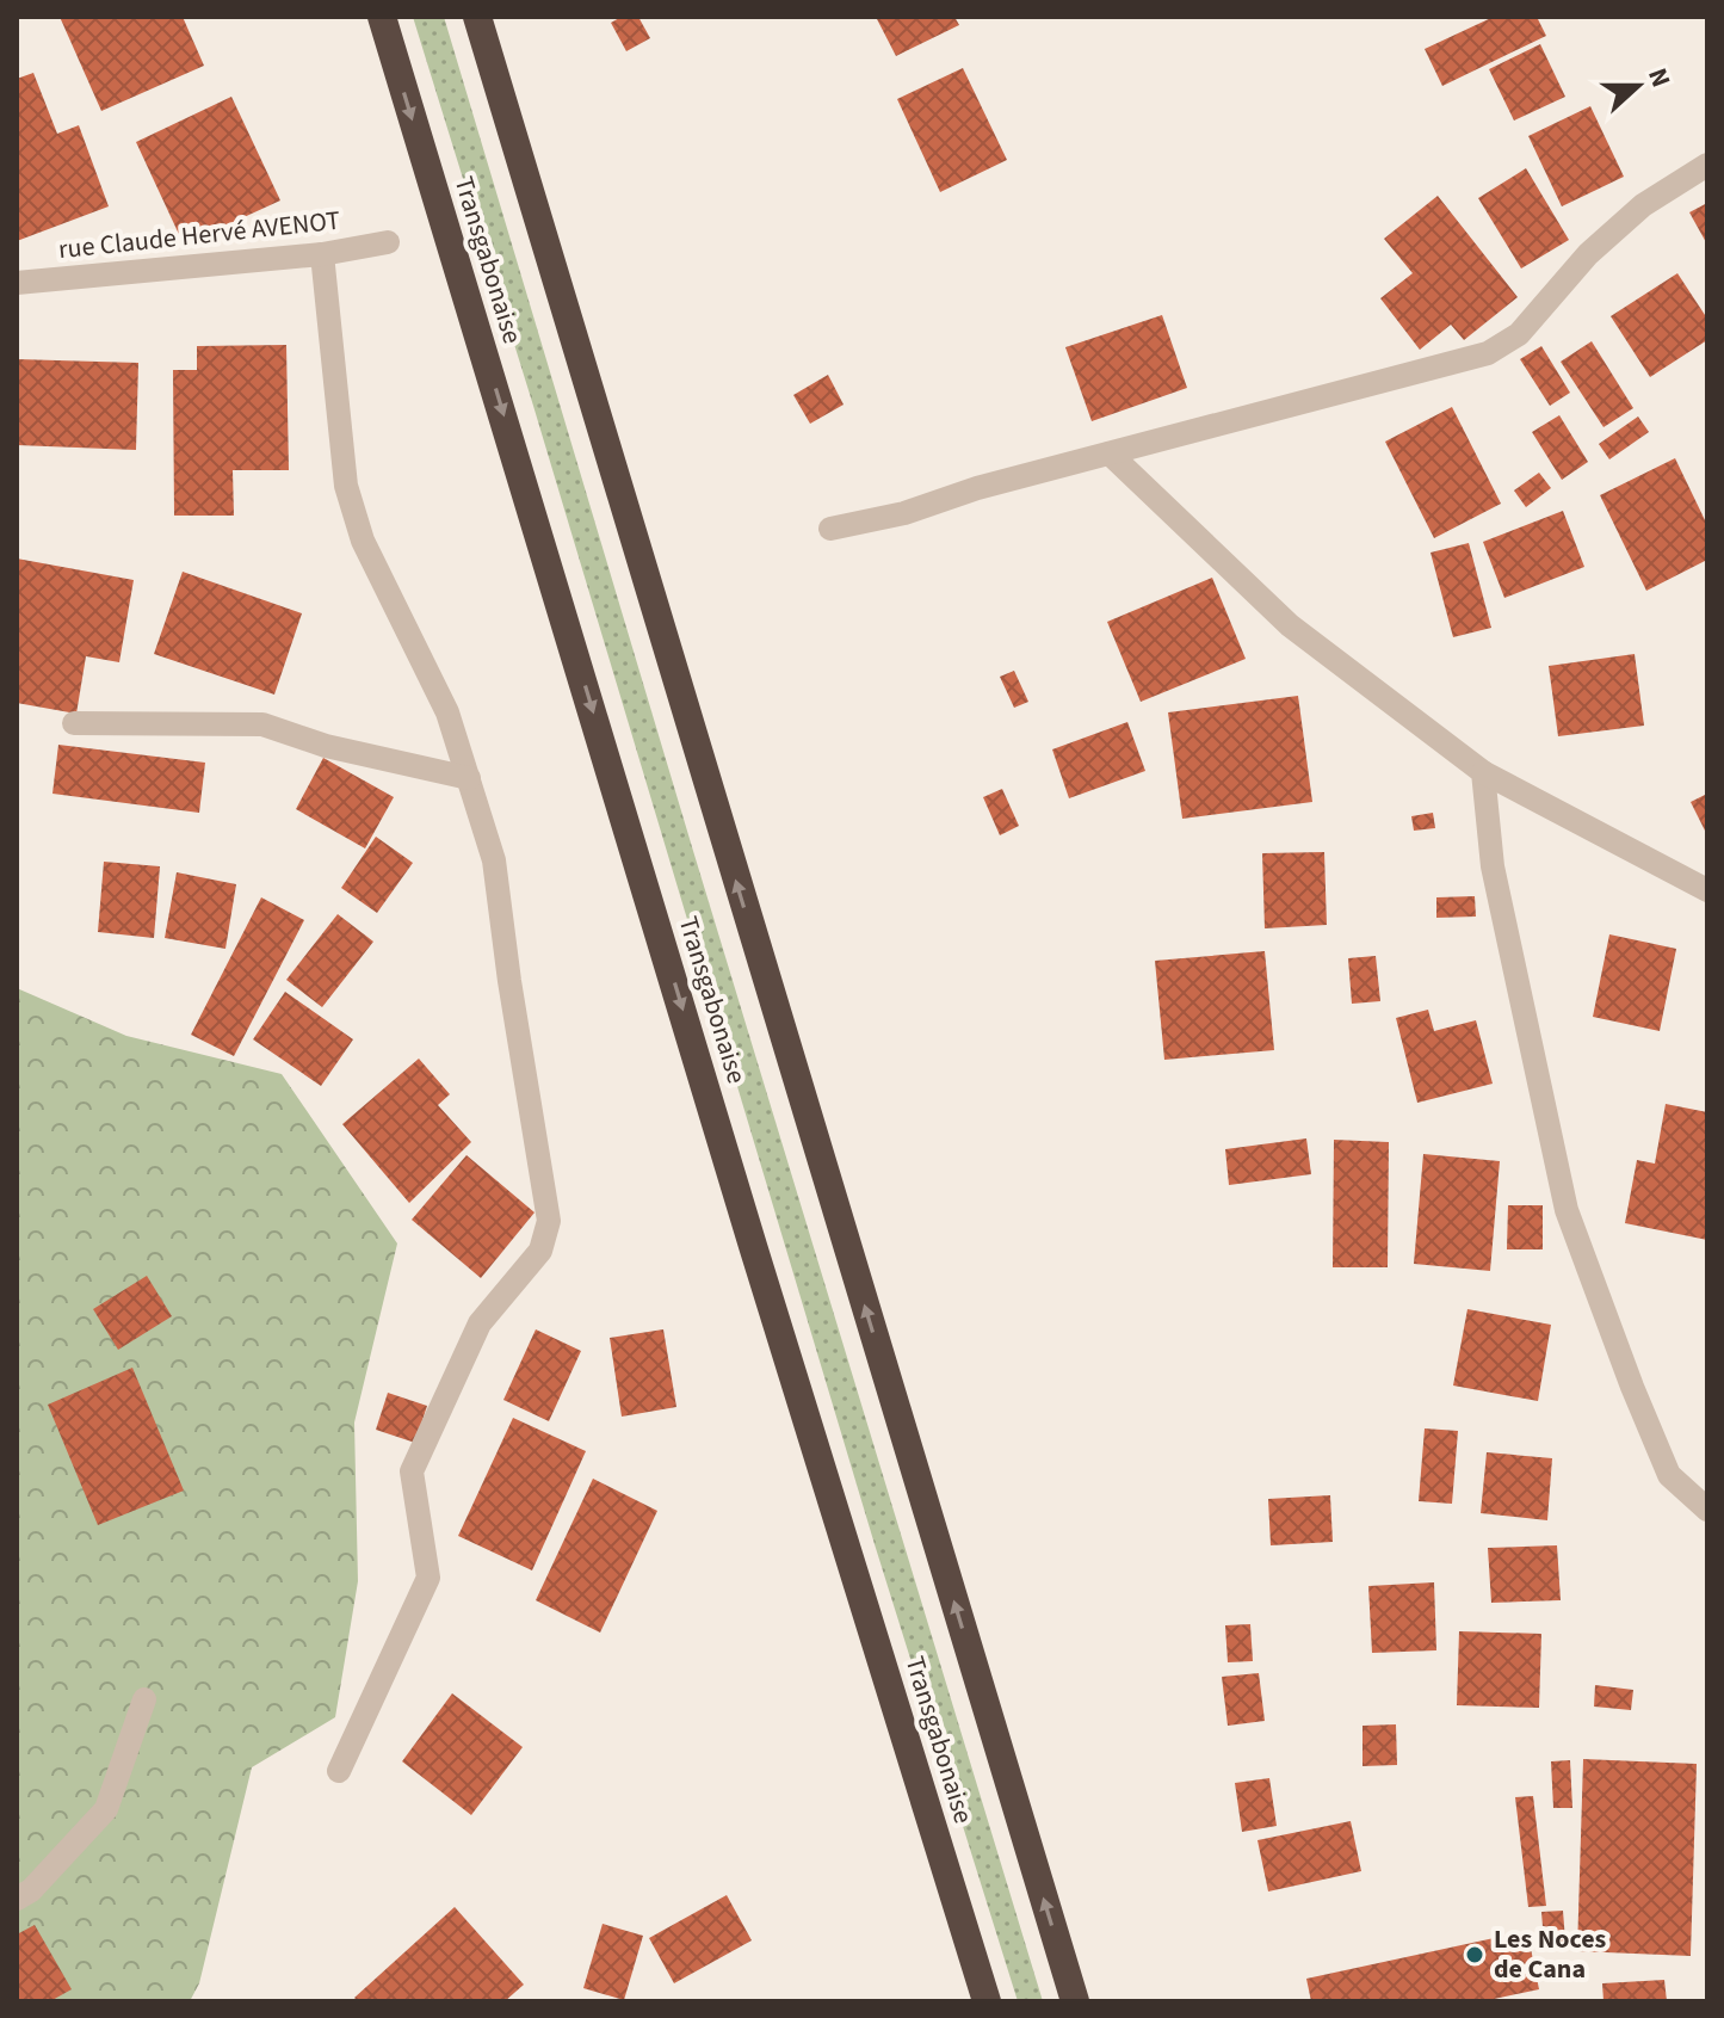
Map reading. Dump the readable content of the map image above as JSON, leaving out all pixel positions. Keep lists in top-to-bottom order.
{
  "streets": {
    "highway": ["Transgabonaise"],
    "street": ["rue Claude Hervé AVENOT"]
  },
  "places": ["Les Noces de Cana"],
  "north": "right"
}
